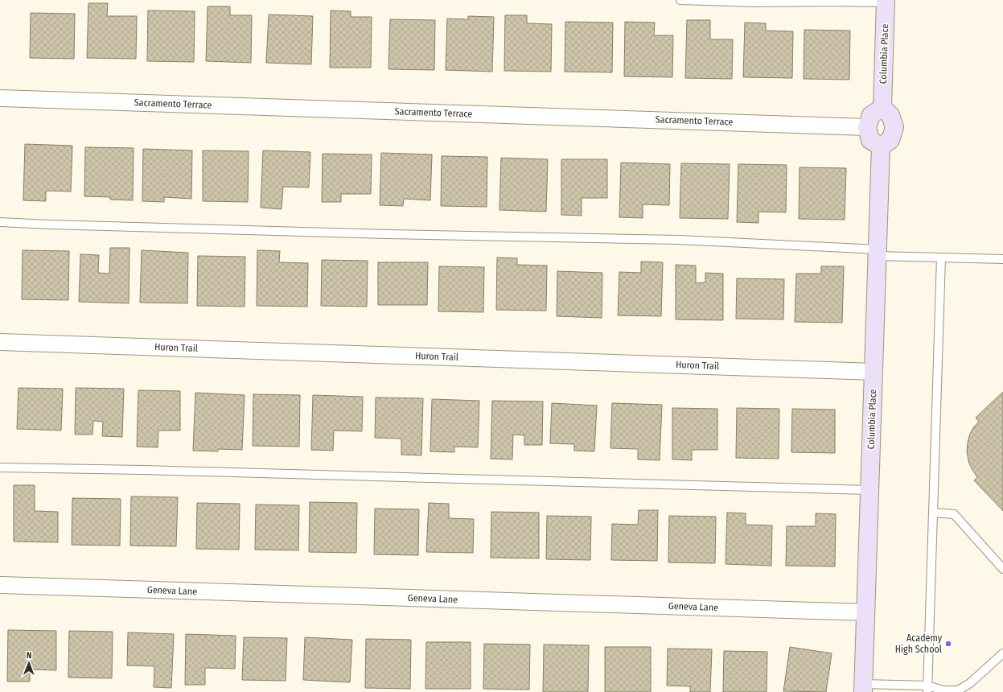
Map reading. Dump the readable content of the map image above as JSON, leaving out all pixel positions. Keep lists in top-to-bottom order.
{
  "streets": {
    "street": [
      "Columbia Place",
      "Sacramento Terrace",
      "Huron Trail",
      "Geneva Lane"
    ]
  },
  "crossings": [
    ["Columbia Place", "Sacramento Terrace"],
    ["Columbia Place", "Huron Trail"],
    ["Columbia Place", "Geneva Lane"]
  ],
  "places": ["Academy High School"],
  "north": "top"
}
